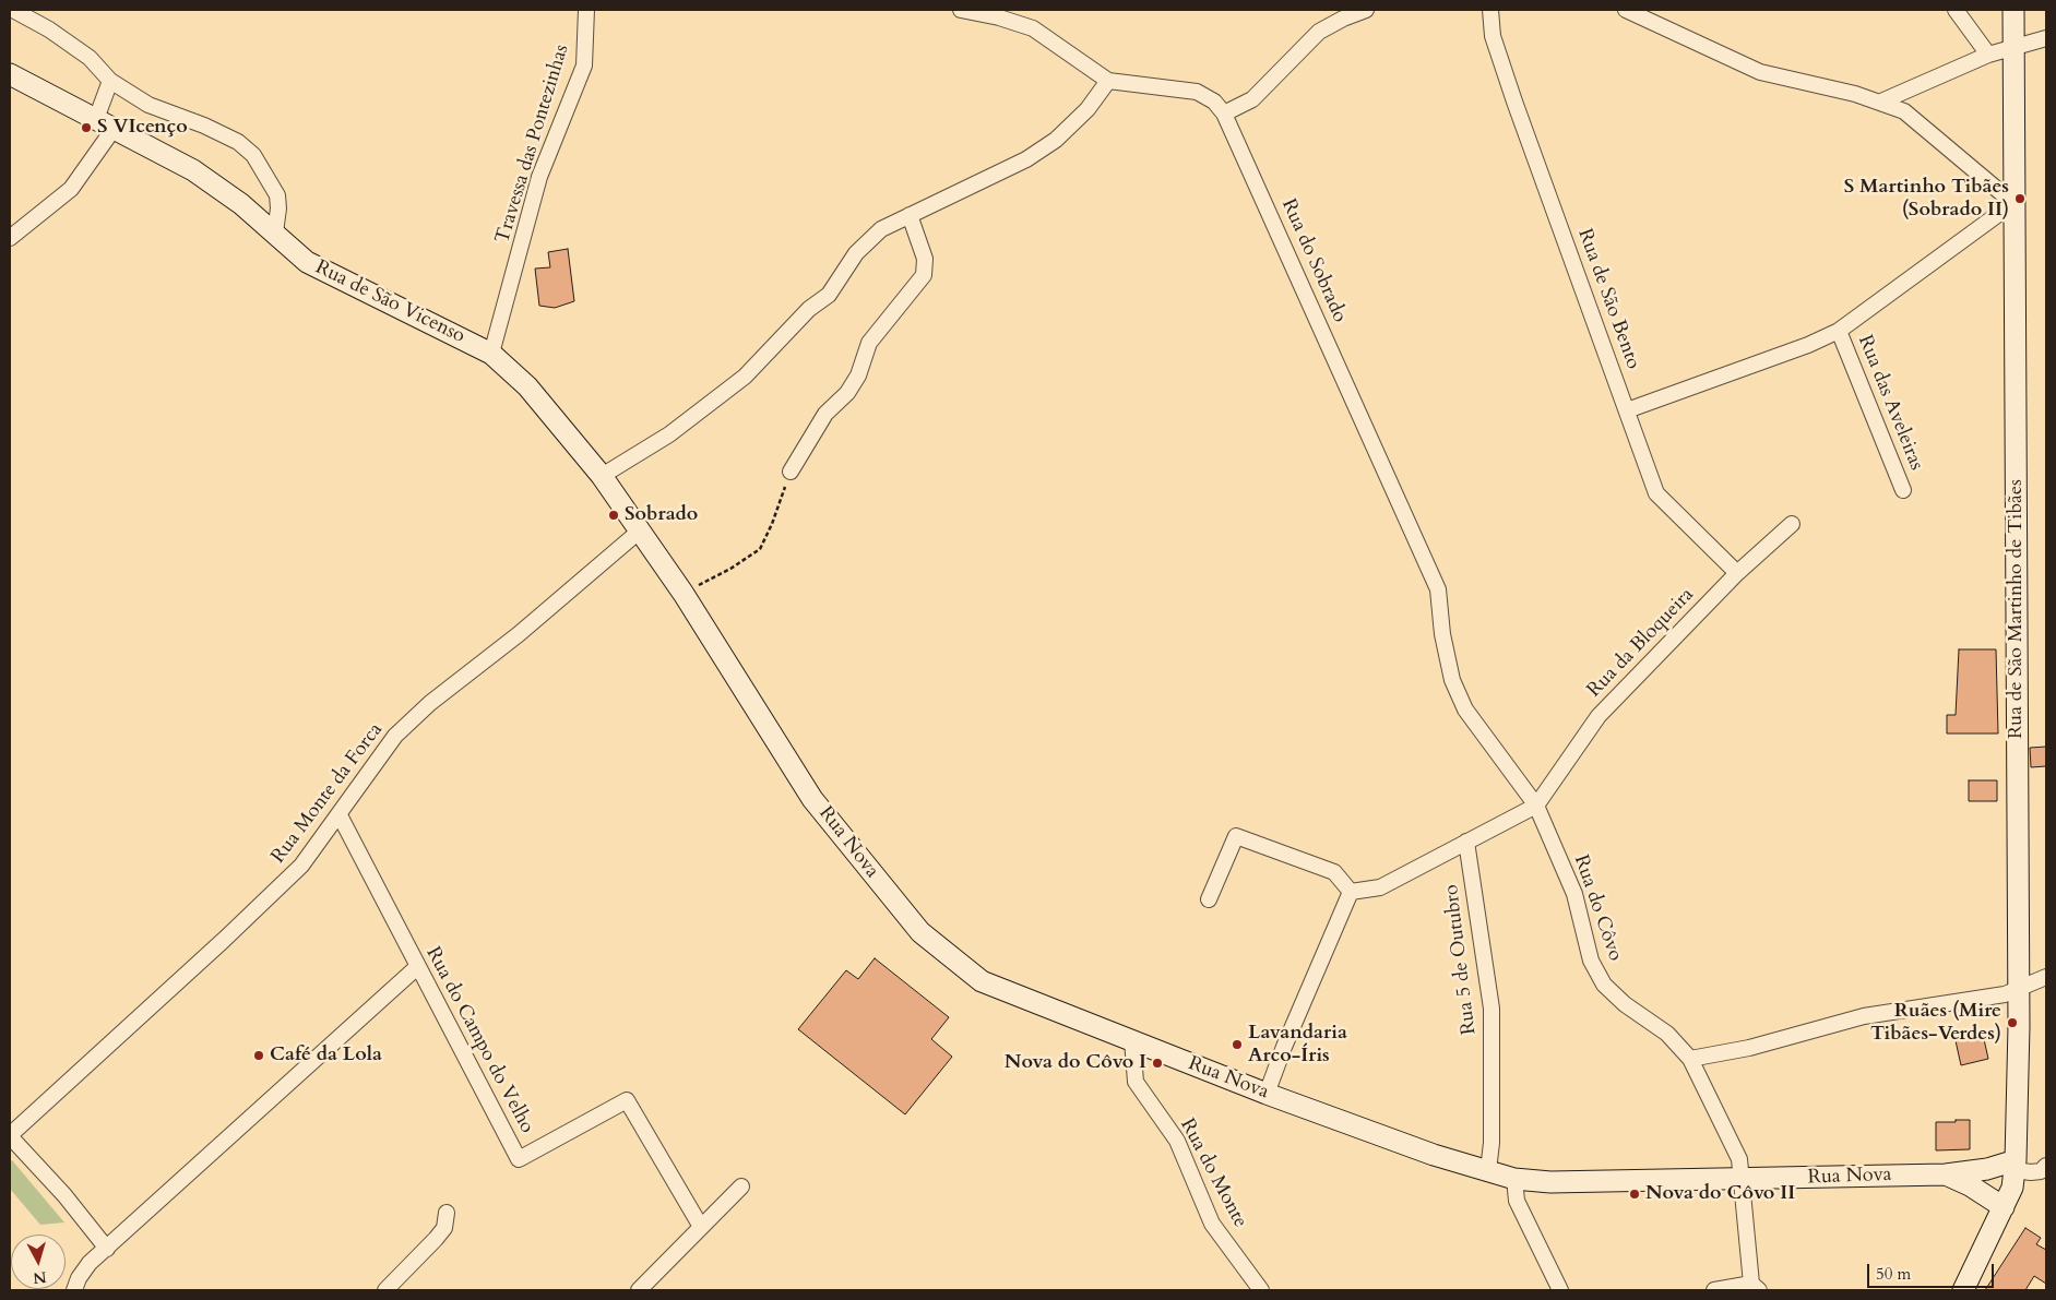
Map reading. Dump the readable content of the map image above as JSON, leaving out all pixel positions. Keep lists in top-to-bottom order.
{
  "streets": {
    "street": [
      "Travessa das Pontezinhas",
      "Rua do Sobrado",
      "Rua de São Bento",
      "Rua de São Vicenso",
      "Rua das Aveleiras",
      "Rua de São Martinho de Tibães",
      "Rua da Bloqueira",
      "Rua Monte da Forca",
      "Rua Nova",
      "Rua do Côvo",
      "Rua 5 de Outubro",
      "Rua do Campo do Velho",
      "Rua do Monte"
    ]
  },
  "crossings": [
    ["Travessa das Pontezinhas", "Rua de São Vicenso"],
    ["Rua do Sobrado", "Rua do Côvo"],
    ["Rua de São Bento", "Rua da Bloqueira"],
    ["Rua de São Vicenso", "Rua Monte da Forca"],
    ["Rua de São Vicenso", "Rua Nova"],
    ["Rua de São Martinho de Tibães", "Rua Nova"],
    ["Rua da Bloqueira", "Rua do Côvo"],
    ["Rua Monte da Forca", "Rua Nova"],
    ["Rua Monte da Forca", "Rua do Campo do Velho"],
    ["Rua Nova", "Rua do Côvo"],
    ["Rua Nova", "Rua 5 de Outubro"],
    ["Rua Nova", "Rua do Monte"]
  ],
  "places": [
    "S VIcenço",
    "S Martinho Tibães (Sobrado II)",
    "Sobrado",
    "Ruães (Mire Tibães-Verdes)",
    "Lavandaria Arco-Íris",
    "Café da Lola",
    "Nova do Côvo I",
    "Nova do Côvo II"
  ],
  "scale_bar": "50 m",
  "north": "bottom"
}
